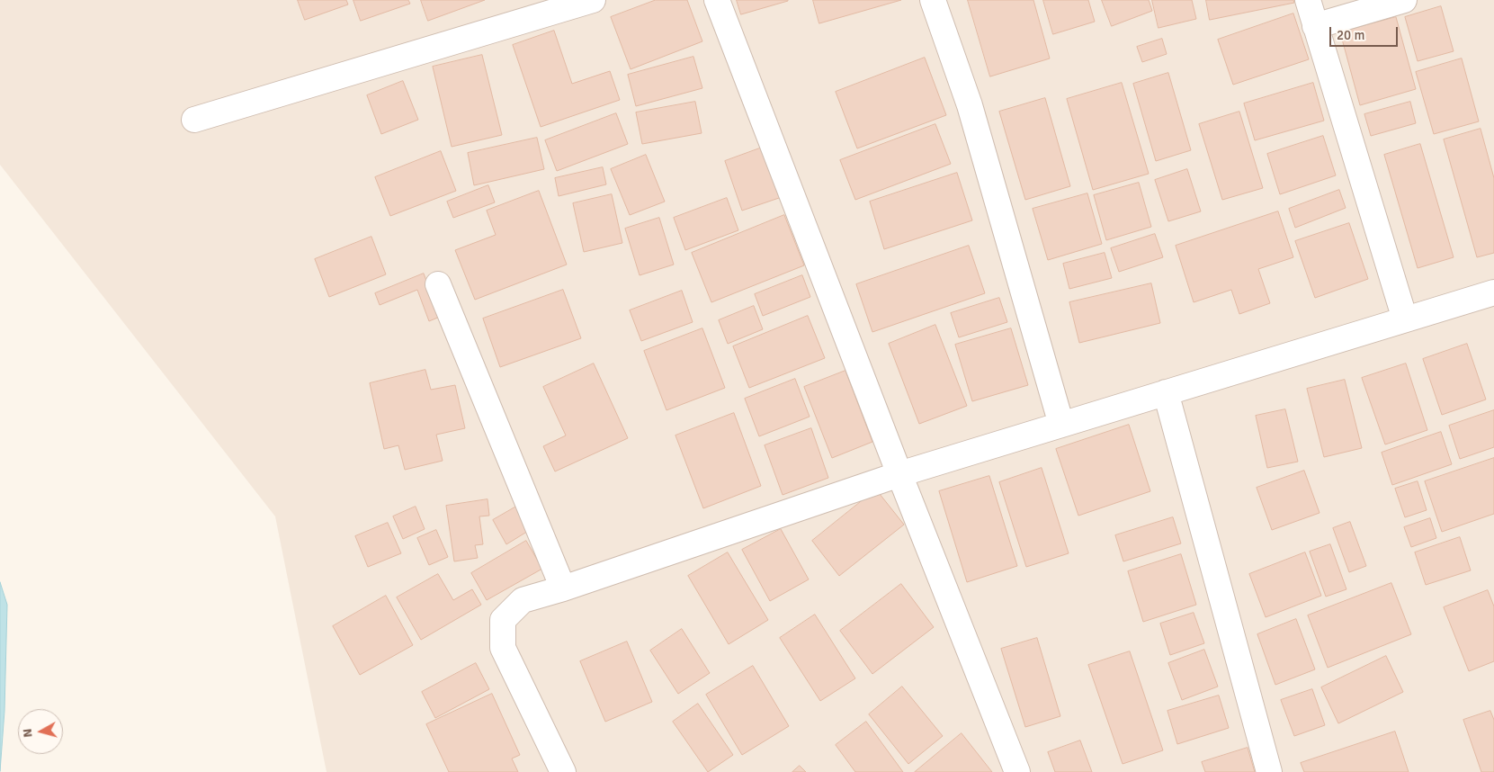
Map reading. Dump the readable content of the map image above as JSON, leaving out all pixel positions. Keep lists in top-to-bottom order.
{
  "scale_bar": "20 m",
  "north": "left"
}
